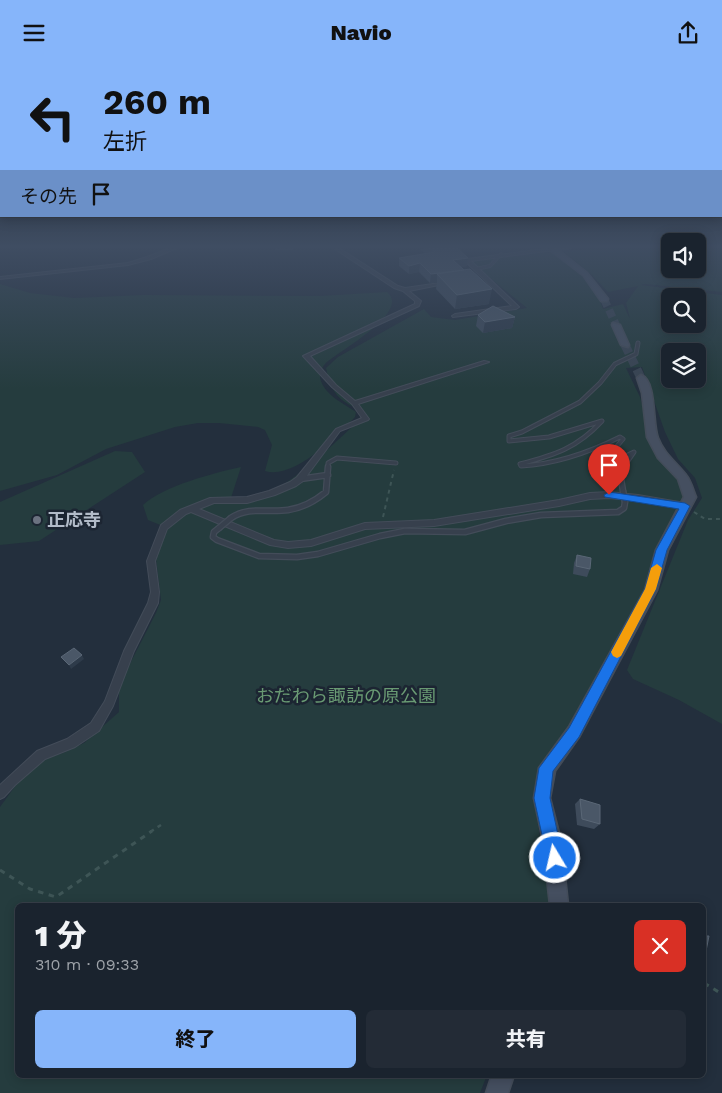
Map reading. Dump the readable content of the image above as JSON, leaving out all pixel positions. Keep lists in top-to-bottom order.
{
  "parks": ["おだわら諏訪の原公園"],
  "places": ["正応寺"],
  "page": {
    "header": "Navio",
    "turn": ["260 m", "左折"],
    "then": "その先",
    "heading": ["1 分", "310 m · 09:33"],
    "buttons": ["終了", "共有"]
  }
}
